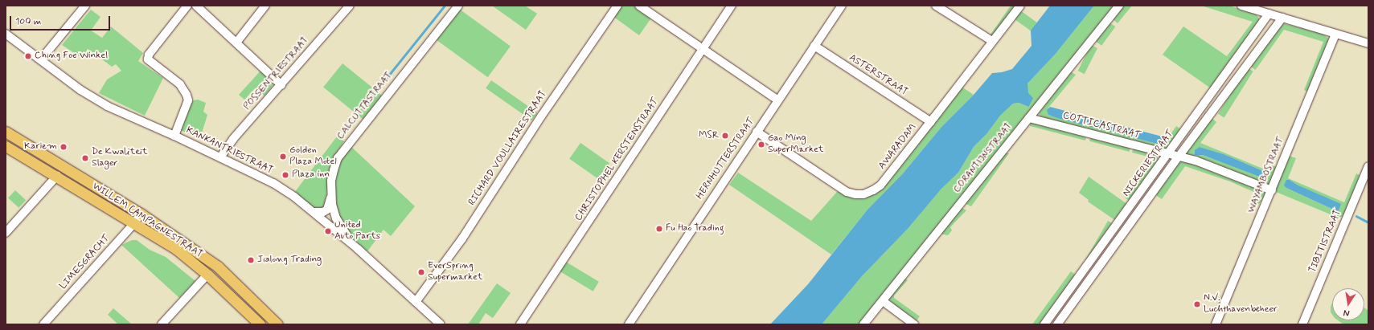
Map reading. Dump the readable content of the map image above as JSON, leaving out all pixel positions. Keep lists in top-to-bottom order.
{
  "streets": {
    "main road": ["WILLEM CAMPAGNESTRAAT"],
    "street": [
      "POSSENTRIESTRAAT",
      "ASTERSTRAAT",
      "CALCUTTASTRAAT",
      "COTTICASTRAAT",
      "AWARADAM",
      "RICHARD VOULLAIRESTRAAT",
      "KANKANTRIESTRAAT",
      "CORANTIJNSTRAAT",
      "HERNHUTTERSTRAAT",
      "CHRISTOPHEL KERSTENSTRAAT",
      "NICKERIESTRAAT",
      "WAYAMBOSTRAAT",
      "TIBITISTRAAT",
      "LIMESGRACHT"
    ]
  },
  "crossings": [
    ["POSSENTRIESTRAAT", "KANKANTRIESTRAAT"],
    ["ASTERSTRAAT", "AWARADAM"],
    ["ASTERSTRAAT", "HERNHUTTERSTRAAT"],
    ["CALCUTTASTRAAT", "KANKANTRIESTRAAT"],
    ["COTTICASTRAAT", "CORANTIJNSTRAAT"],
    ["COTTICASTRAAT", "NICKERIESTRAAT"],
    ["COTTICASTRAAT", "WAYAMBOSTRAAT"],
    ["AWARADAM", "HERNHUTTERSTRAAT"],
    ["RICHARD VOULLAIRESTRAAT", "KANKANTRIESTRAAT"],
    ["WILLEM CAMPAGNESTRAAT", "LIMESGRACHT"]
  ],
  "places": [
    "Ching Foe Winkel",
    "MSR",
    "Gao Ming SuperMarket",
    "Kariem",
    "Golden Plaza Motel",
    "De Kwaliteit Slager",
    "Plaza inn",
    "Fu Hao Trading",
    "United Auto Parts",
    "Jialong Trading",
    "EverSpring Supermarket",
    "N.V. Luchthavenbeheer"
  ],
  "scale_bar": "100 m",
  "north": "bottom"
}
